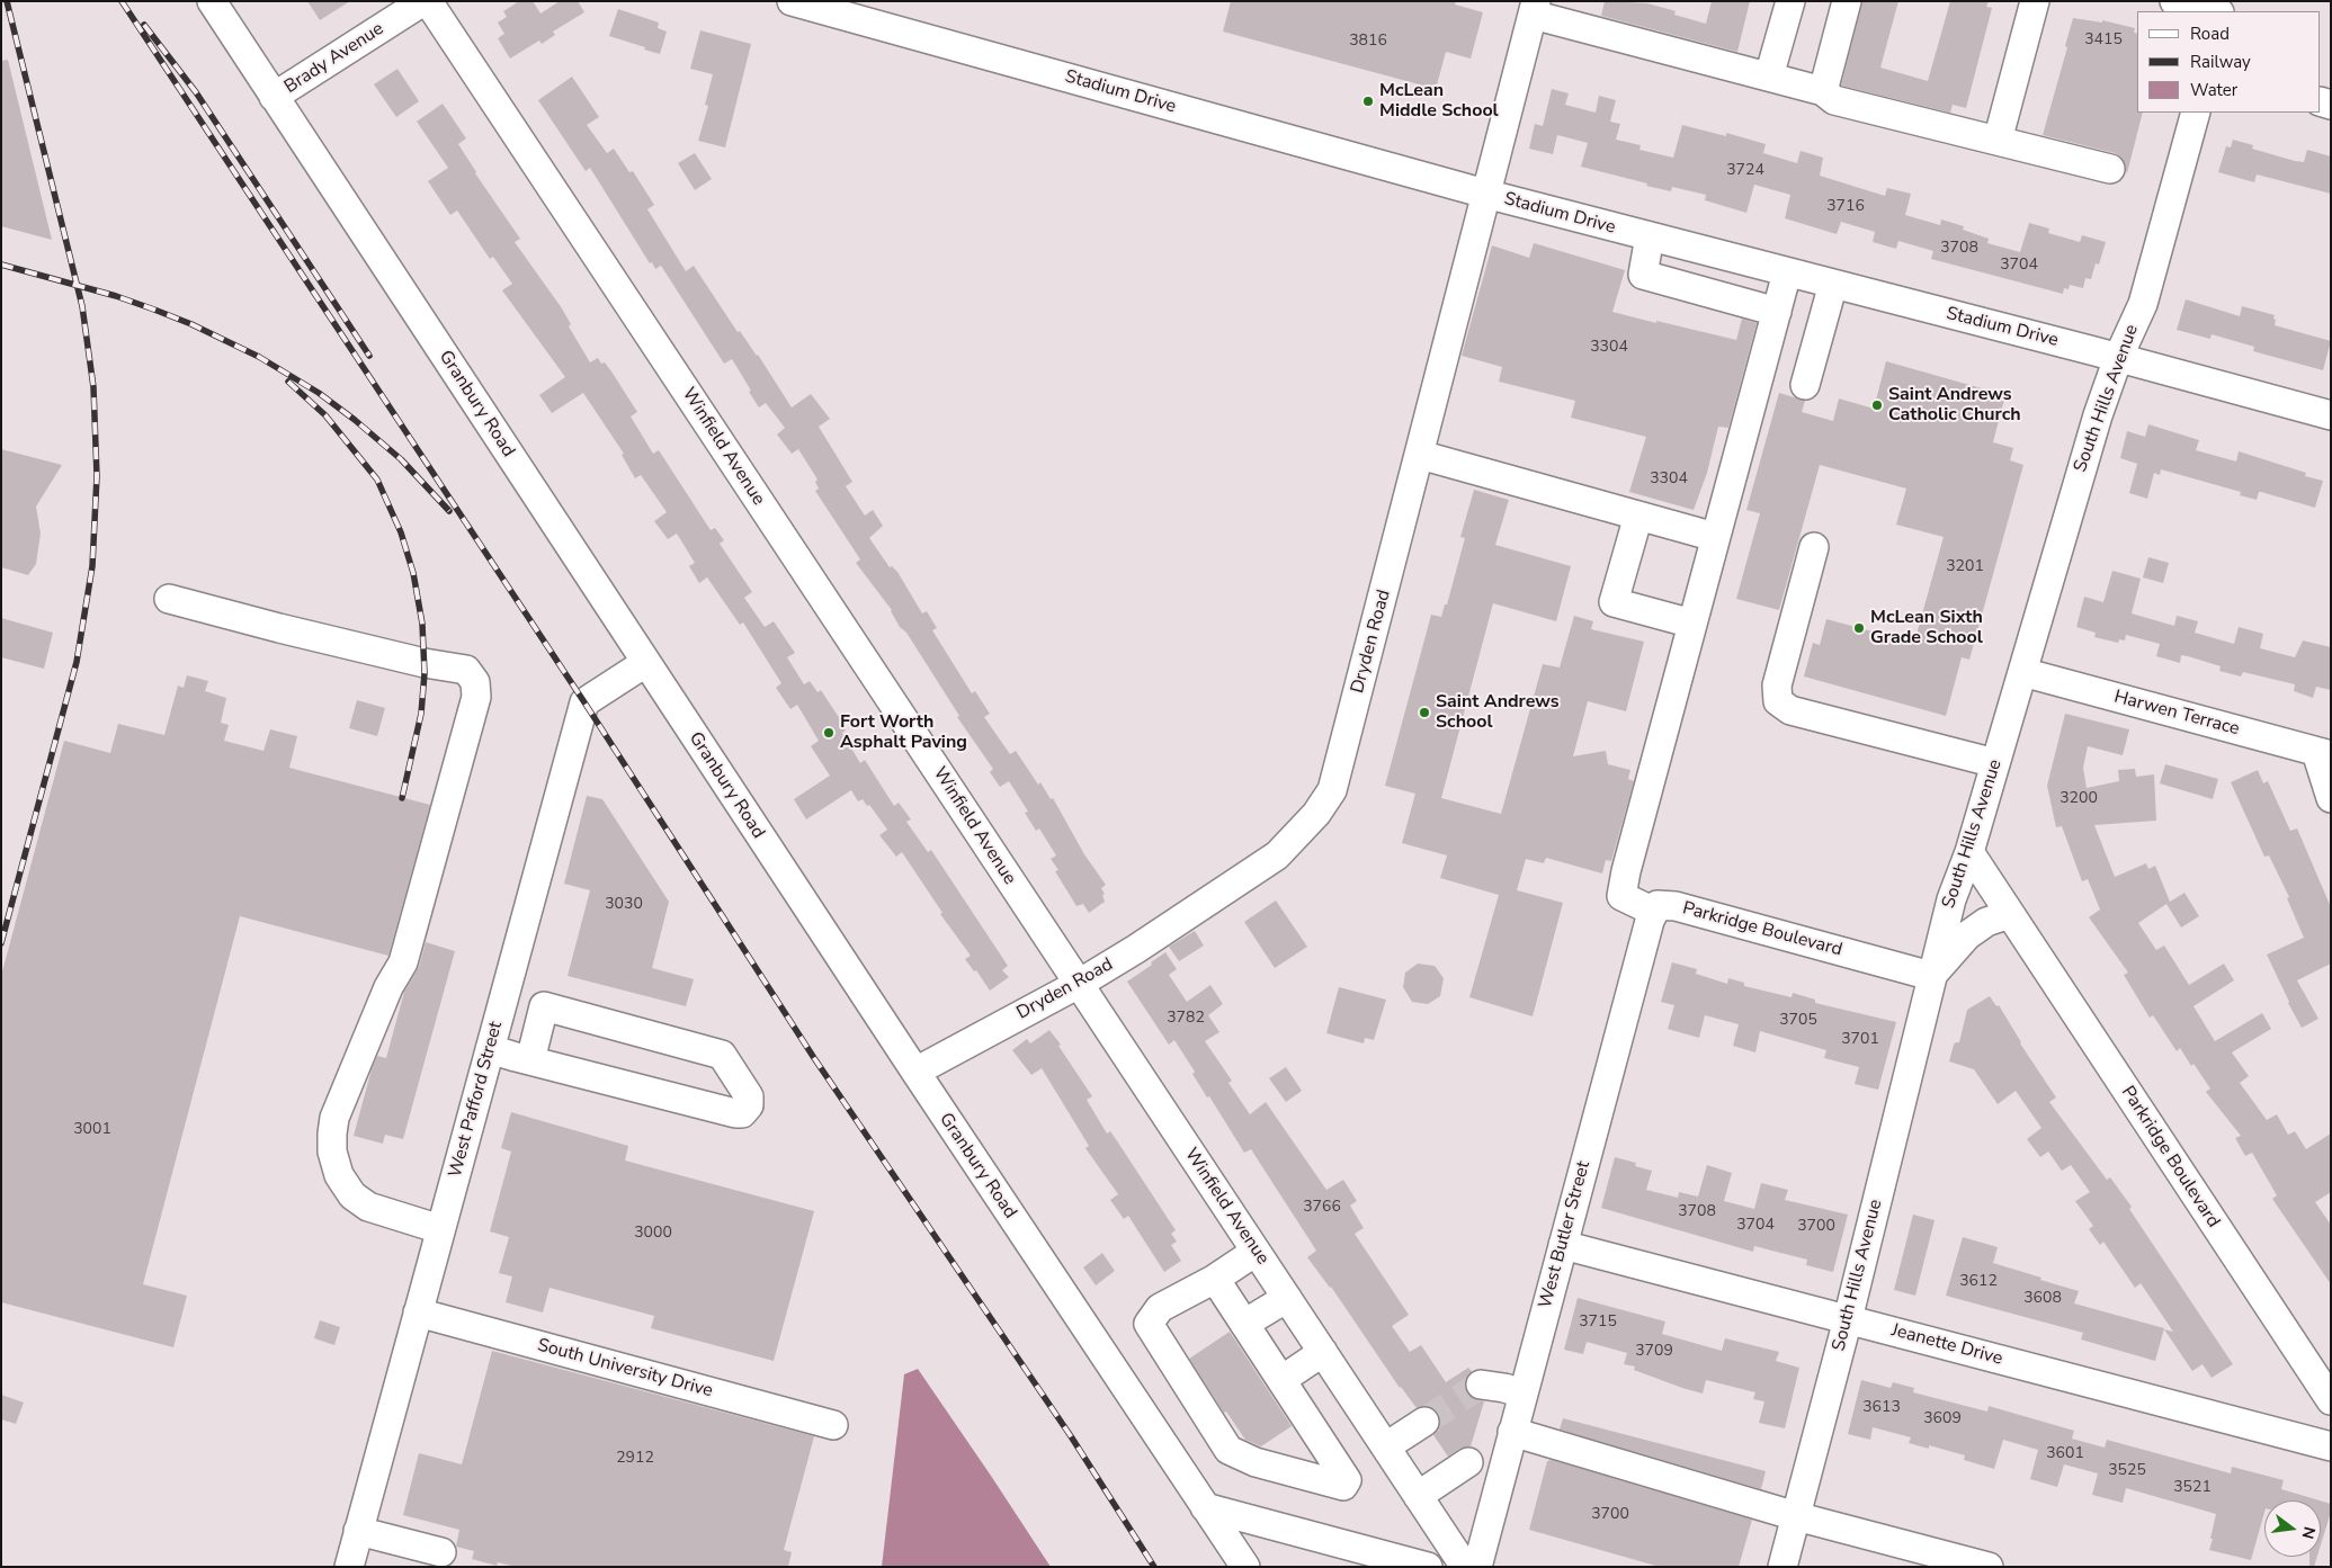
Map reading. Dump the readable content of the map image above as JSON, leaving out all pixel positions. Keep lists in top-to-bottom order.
{
  "streets": {
    "street": [
      "Brady Avenue",
      "Stadium Drive",
      "South Hills Avenue",
      "Granbury Road",
      "Winfield Avenue",
      "Dryden Road",
      "Harwen Terrace",
      "Parkridge Boulevard",
      "West Pafford Street",
      "West Butler Street",
      "Jeanette Drive",
      "South University Drive"
    ]
  },
  "crossings": [
    ["Brady Avenue", "Granbury Road"],
    ["Stadium Drive", "South Hills Avenue"],
    ["Stadium Drive", "Dryden Road"],
    ["South Hills Avenue", "Harwen Terrace"],
    ["South Hills Avenue", "Parkridge Boulevard"],
    ["South Hills Avenue", "Jeanette Drive"],
    ["Granbury Road", "Dryden Road"],
    ["Granbury Road", "West Pafford Street"],
    ["Winfield Avenue", "Dryden Road"],
    ["Parkridge Boulevard", "West Butler Street"],
    ["West Pafford Street", "South University Drive"],
    ["West Butler Street", "Jeanette Drive"]
  ],
  "places": [
    "McLean Middle School",
    "Saint Andrews Catholic Church",
    "McLean Sixth Grade School",
    "Saint Andrews School",
    "Fort Worth Asphalt Paving"
  ],
  "house_numbers": [
    "3415",
    "3816",
    "3724",
    "3716",
    "3708",
    "3704",
    "3304",
    "3304",
    "3201",
    "3200",
    "3030",
    "3782",
    "3705",
    "3701",
    "3001",
    "3766",
    "3708",
    "3704",
    "3700",
    "3000",
    "3612",
    "3608",
    "3715",
    "3709",
    "3613",
    "3609",
    "3601",
    "2912",
    "3525",
    "3521",
    "3700"
  ],
  "legend": ["Road", "Railway", "Water"],
  "north": "right"
}
